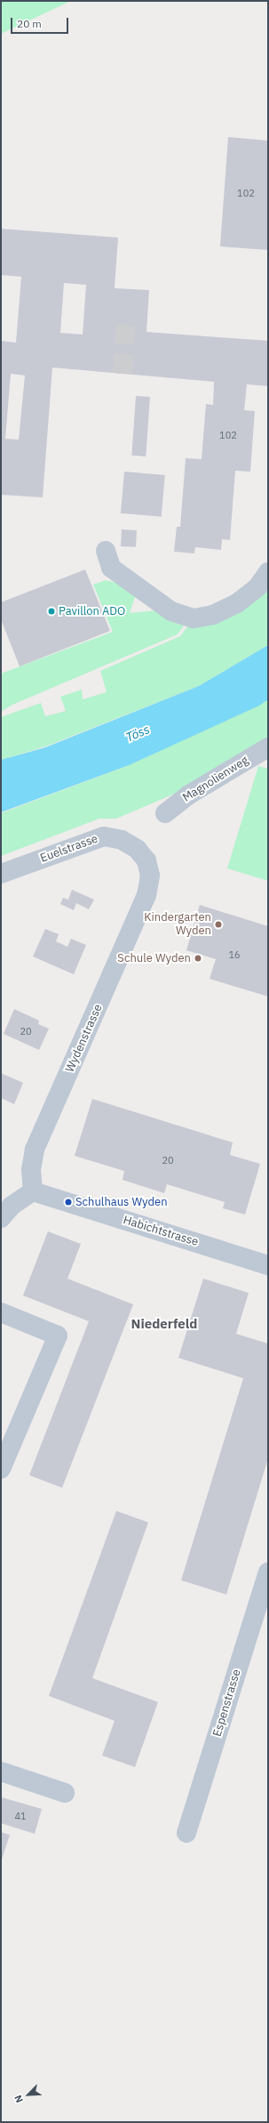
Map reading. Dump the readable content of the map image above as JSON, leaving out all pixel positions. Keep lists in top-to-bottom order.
{
  "streets": {
    "street": [
      "Magnolienweg",
      "Euelstrasse",
      "Wydenstrasse",
      "Habichtstrasse",
      "Espenstrasse"
    ]
  },
  "crossings": [
    ["Euelstrasse", "Wydenstrasse"],
    ["Wydenstrasse", "Habichtstrasse"]
  ],
  "districts": ["Niederfeld"],
  "water": ["Töss"],
  "places": [
    "Pavillon ADO",
    "Kindergarten Wyden",
    "Schule Wyden",
    "Schulhaus Wyden"
  ],
  "house_numbers": [
    "102",
    "102",
    "16",
    "20",
    "20",
    "41"
  ],
  "scale_bar": "20 m",
  "north": "bottom left"
}
